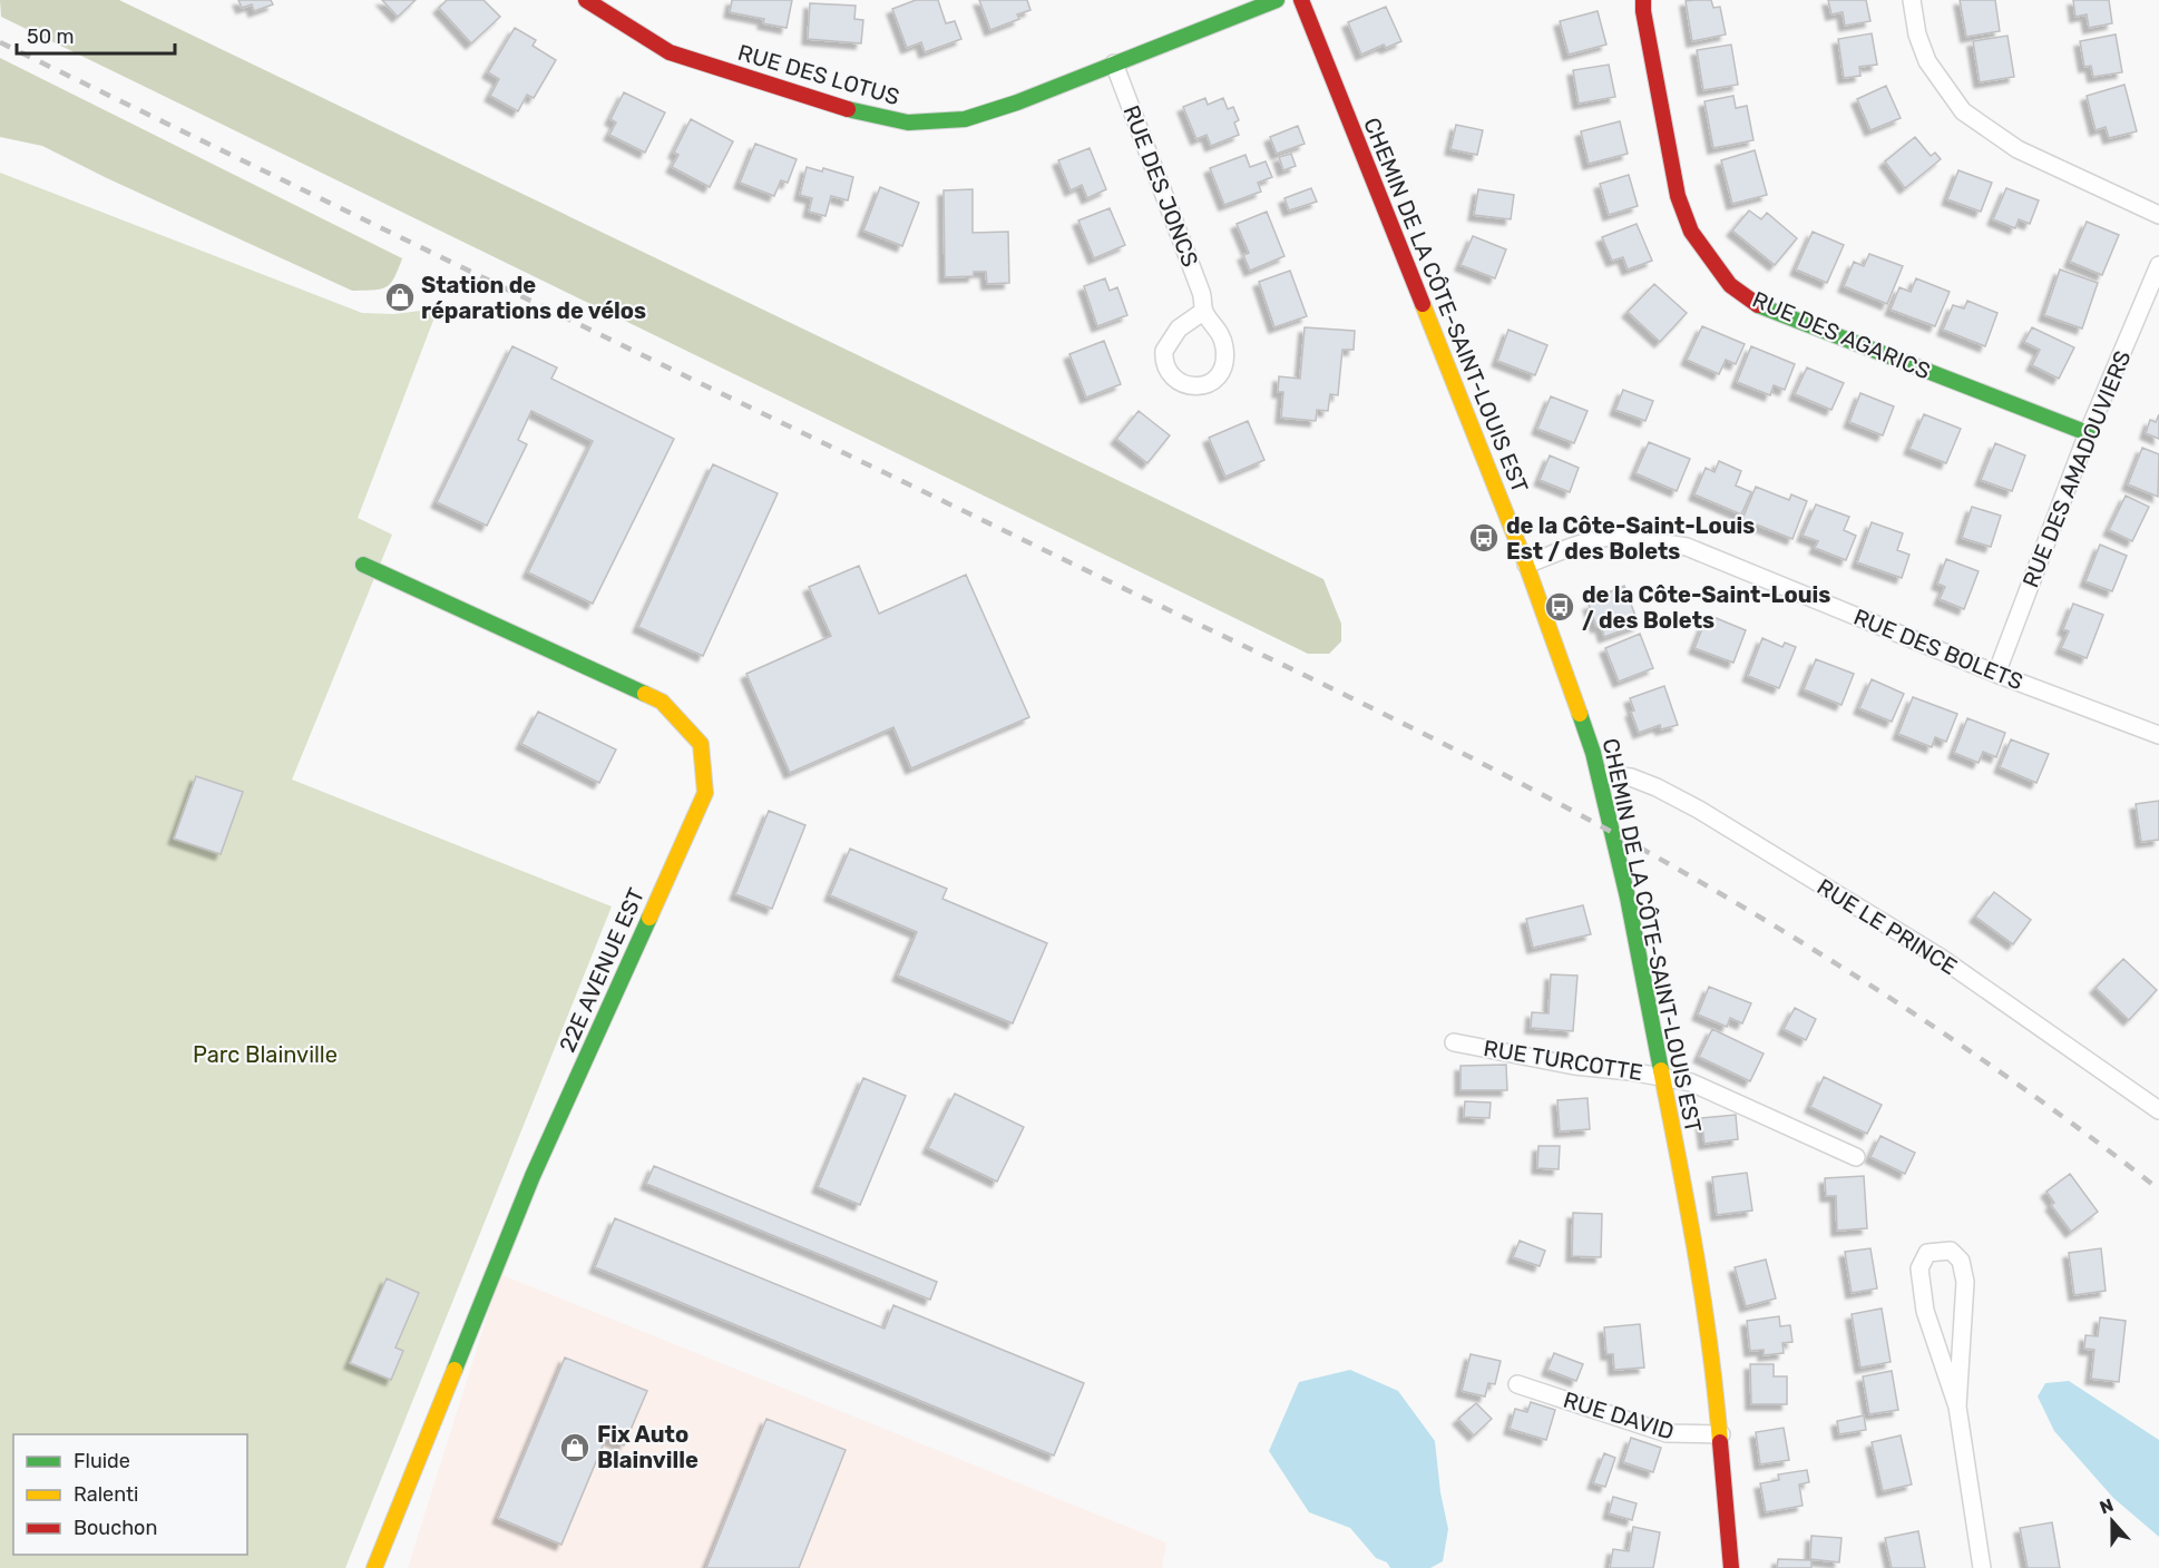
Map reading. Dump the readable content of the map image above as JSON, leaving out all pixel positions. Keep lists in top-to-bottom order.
{
  "streets": {
    "street": [
      "RUE DES LOTUS",
      "RUE DES JONCS",
      "CHEMIN DE LA CÔTE-SAINT-LOUIS EST",
      "RUE DES AGARICS",
      "RUE DES AMADOUVIERS",
      "RUE DES BOLETS",
      "RUE LE PRINCE",
      "22E AVENUE EST",
      "RUE TURCOTTE",
      "RUE DAVID"
    ]
  },
  "crossings": [
    ["RUE DES LOTUS", "RUE DES JONCS"],
    ["CHEMIN DE LA CÔTE-SAINT-LOUIS EST", "RUE DES BOLETS"],
    ["CHEMIN DE LA CÔTE-SAINT-LOUIS EST", "RUE LE PRINCE"],
    ["CHEMIN DE LA CÔTE-SAINT-LOUIS EST", "RUE TURCOTTE"],
    ["CHEMIN DE LA CÔTE-SAINT-LOUIS EST", "RUE DAVID"],
    ["RUE DES AGARICS", "RUE DES AMADOUVIERS"],
    ["RUE DES AMADOUVIERS", "RUE DES BOLETS"]
  ],
  "parks": ["Parc Blainville"],
  "places": {
    "shop": ["Station de réparations de vélos", "Fix Auto Blainville"],
    "bus stop": ["de la Côte-Saint-Louis Est / des Bolets", "de la Côte-Saint-Louis / des Bolets"]
  },
  "legend": ["Fluide", "Ralenti", "Bouchon"],
  "scale_bar": "50 m",
  "north": "top"
}
